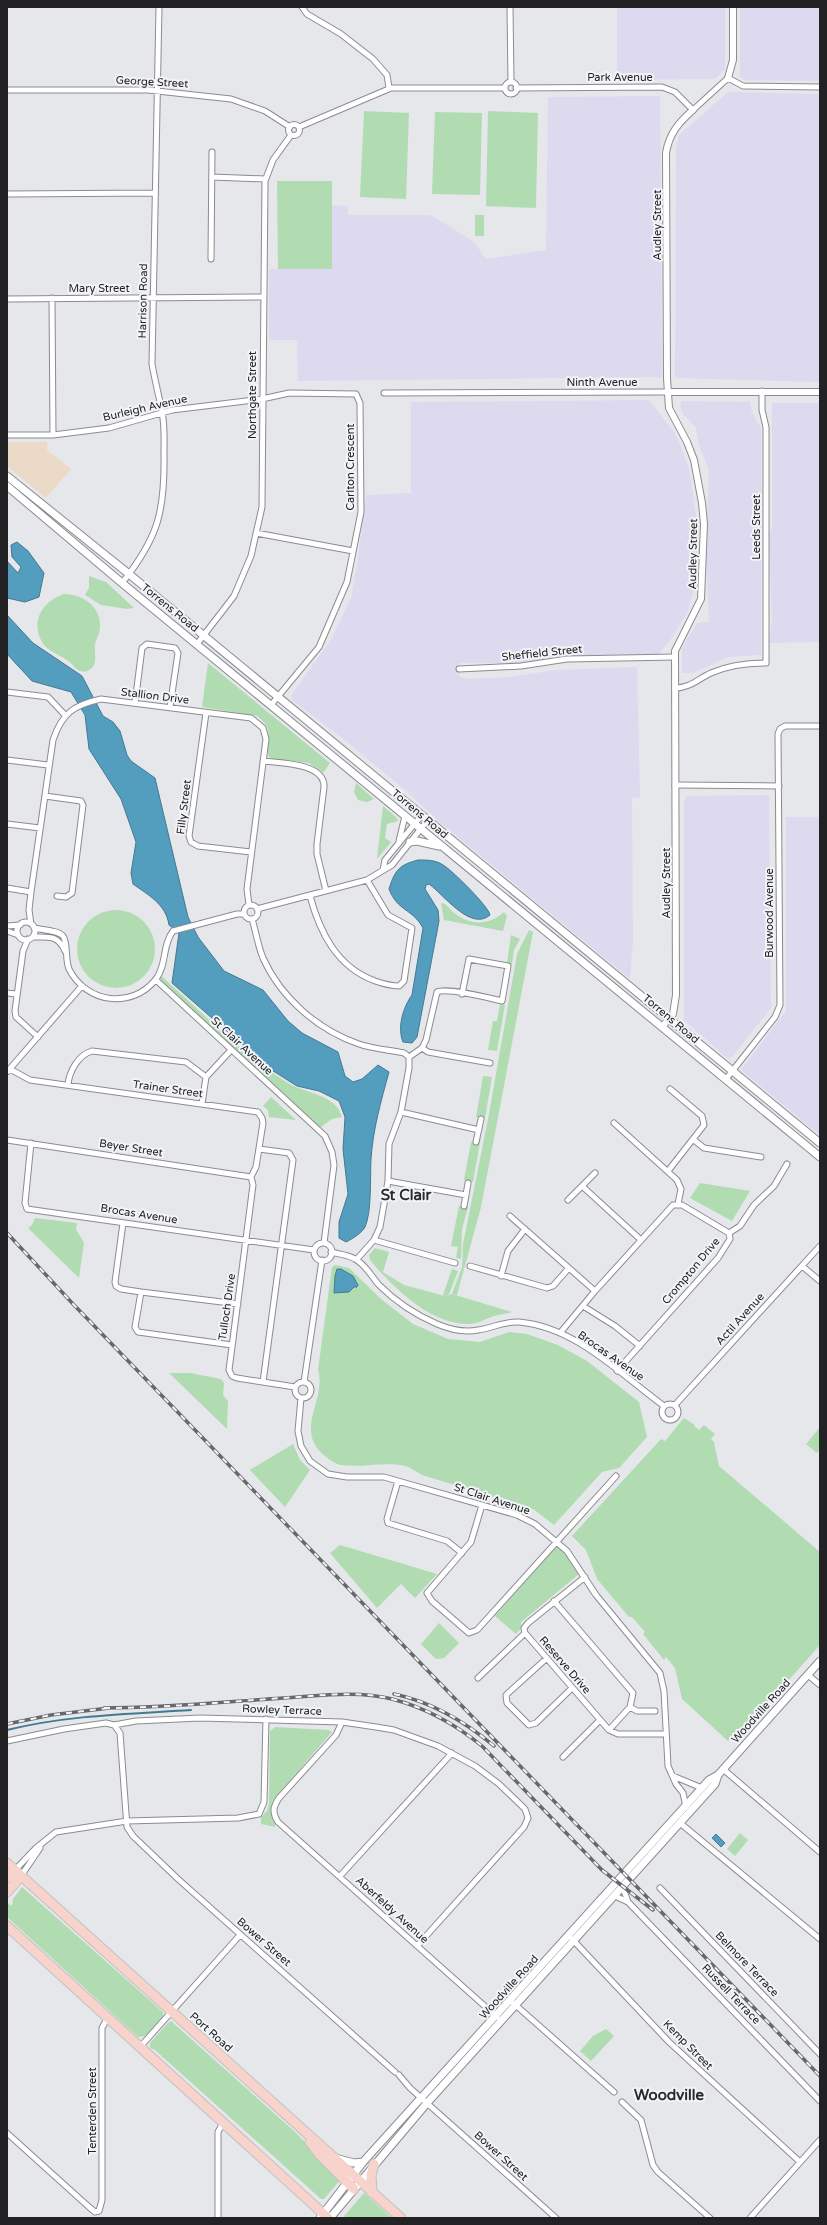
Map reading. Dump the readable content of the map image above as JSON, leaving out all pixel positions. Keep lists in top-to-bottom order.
{
  "streets": {
    "highway": ["Port Road"],
    "main road": ["Torrens Road", "Woodville Road"],
    "street": [
      "Park Avenue",
      "George Street",
      "Audley Street",
      "Mary Street",
      "Harrison Road",
      "Ninth Avenue",
      "Northgate Street",
      "Burleigh Avenue",
      "Carlton Crescent",
      "Leeds Street",
      "Sheffield Street",
      "Stallion Drive",
      "Filly Street",
      "Burwood Avenue",
      "St Clair Avenue",
      "Trainer Street",
      "Beyer Street",
      "Brocas Avenue",
      "Crompton Drive",
      "Tulloch Drive",
      "Actil Avenue",
      "Reserve Drive",
      "Rowley Terrace",
      "Aberfeldy Avenue",
      "Bower Street",
      "Belmore Terrace",
      "Russell Terrace",
      "Kemp Street",
      "Tenterden Street"
    ]
  },
  "crossings": [
    ["Park Avenue", "Audley Street"],
    ["George Street", "Harrison Road"],
    ["George Street", "Northgate Street"],
    ["Audley Street", "Ninth Avenue"],
    ["Audley Street", "Leeds Street"],
    ["Audley Street", "Torrens Road"],
    ["Audley Street", "Sheffield Street"],
    ["Mary Street", "Harrison Road"],
    ["Mary Street", "Northgate Street"],
    ["Harrison Road", "Burleigh Avenue"],
    ["Harrison Road", "Torrens Road"],
    ["Ninth Avenue", "Leeds Street"],
    ["Northgate Street", "Burleigh Avenue"],
    ["Northgate Street", "Torrens Road"],
    ["Burleigh Avenue", "Carlton Crescent"],
    ["Carlton Crescent", "Torrens Road"],
    ["Torrens Road", "Burwood Avenue"],
    ["Stallion Drive", "Filly Street"],
    ["St Clair Avenue", "Brocas Avenue"],
    ["St Clair Avenue", "Tulloch Drive"],
    ["St Clair Avenue", "Reserve Drive"],
    ["St Clair Avenue", "Woodville Road"],
    ["Trainer Street", "Beyer Street"],
    ["Trainer Street", "Tulloch Drive"],
    ["Beyer Street", "Brocas Avenue"],
    ["Beyer Street", "Tulloch Drive"],
    ["Brocas Avenue", "Crompton Drive"],
    ["Brocas Avenue", "Tulloch Drive"],
    ["Brocas Avenue", "Actil Avenue"],
    ["Rowley Terrace", "Aberfeldy Avenue"],
    ["Woodville Road", "Aberfeldy Avenue"],
    ["Woodville Road", "Bower Street"],
    ["Woodville Road", "Russell Terrace"],
    ["Woodville Road", "Port Road"],
    ["Woodville Road", "Kemp Street"]
  ],
  "districts": ["St Clair", "Woodville"]
}
